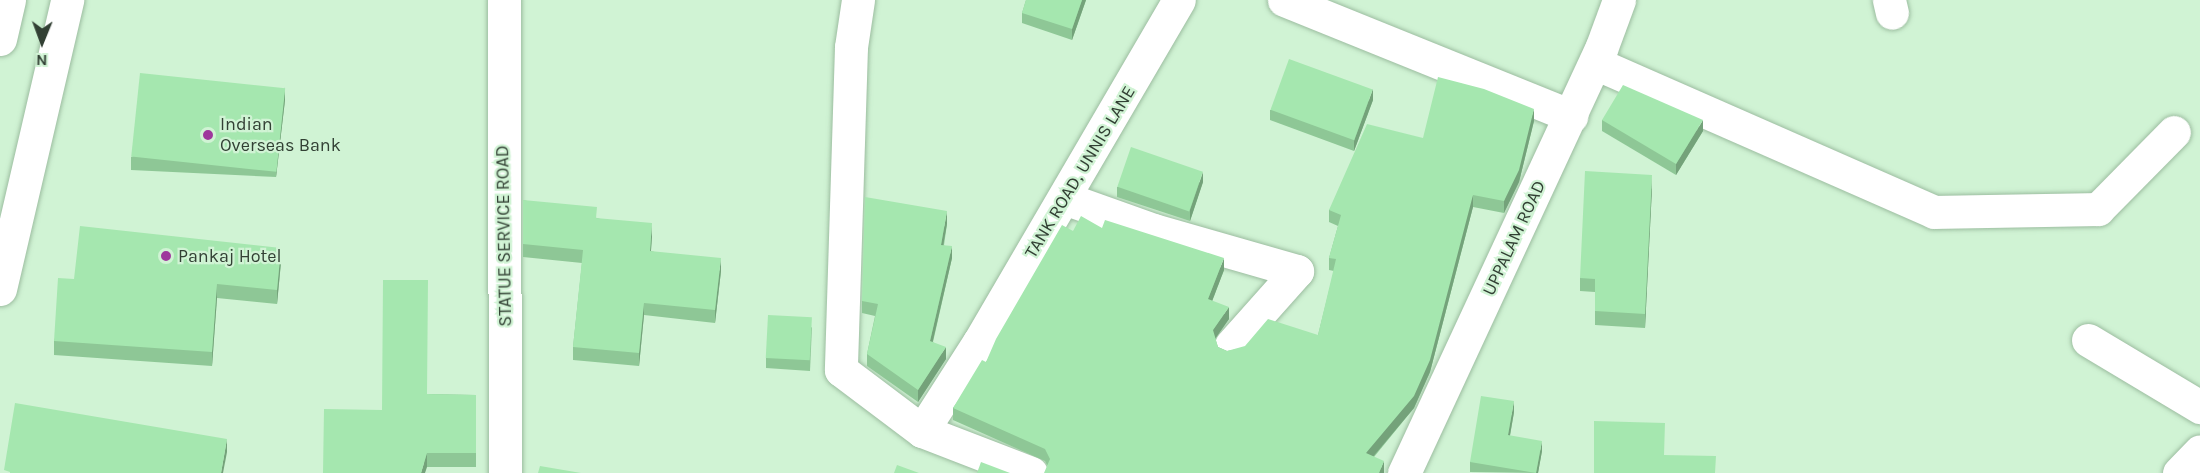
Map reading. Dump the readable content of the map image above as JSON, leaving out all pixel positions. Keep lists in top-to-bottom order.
{
  "streets": {
    "street": ["TANK ROAD, UNNIS LANE", "STATUE SERVICE ROAD", "UPPALAM ROAD"]
  },
  "places": ["Indian Overseas Bank", "Pankaj Hotel"],
  "north": "bottom"
}
